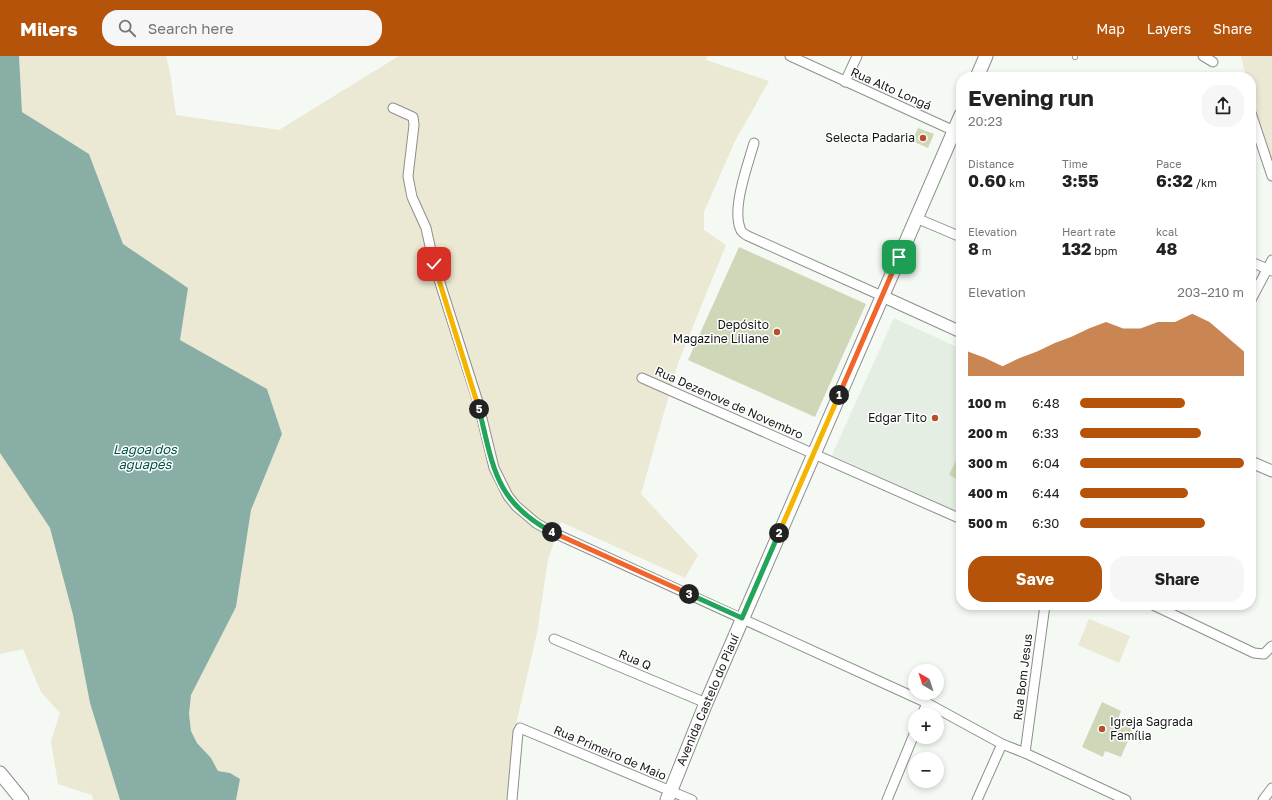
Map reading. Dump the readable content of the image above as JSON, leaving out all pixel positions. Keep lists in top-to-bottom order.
{
  "streets": {
    "main road": ["Avenida Castelo do Piauí"],
    "street": [
      "Rua Alto Longá",
      "Rua Dezenove de Novembro",
      "Rua Q",
      "Rua Bom Jesus",
      "Rua Primeiro de Maio"
    ]
  },
  "crossings": [
    ["Rua Dezenove de Novembro", "Avenida Castelo do Piauí"],
    ["Rua Q", "Avenida Castelo do Piauí"],
    ["Avenida Castelo do Piauí", "Rua Primeiro de Maio"]
  ],
  "water": ["Lagoa dos aguapés"],
  "places": [
    "Selecta Padaria",
    "Depósito Magazine Liliane",
    "Edgar Tito",
    "Igreja Sagrada Família"
  ],
  "north": "top left",
  "page": {
    "header": "Milers",
    "search": "Search here",
    "nav": ["Map", "Layers", "Share"],
    "heading": ["Evening run", "20:23"],
    "stats": [
      ["Distance", "0.60 km"],
      ["Time", "3:55"],
      ["Pace", "6:32 /km"],
      ["Elevation", "8 m"],
      ["Heart rate", "132 bpm"],
      ["kcal", "48"]
    ],
    "chart": ["Elevation", "203–210 m"],
    "pins": [
      "1",
      "5",
      "4",
      "2",
      "3"
    ],
    "list": [
      {
        "name": "100 m",
        "note": "6:48"
      },
      {
        "name": "200 m",
        "note": "6:33"
      },
      {
        "name": "300 m",
        "note": "6:04"
      },
      {
        "name": "400 m",
        "note": "6:44"
      },
      {
        "name": "500 m",
        "note": "6:30"
      }
    ],
    "buttons": ["Save", "Share"],
    "map_buttons": ["+", "−"]
  }
}
